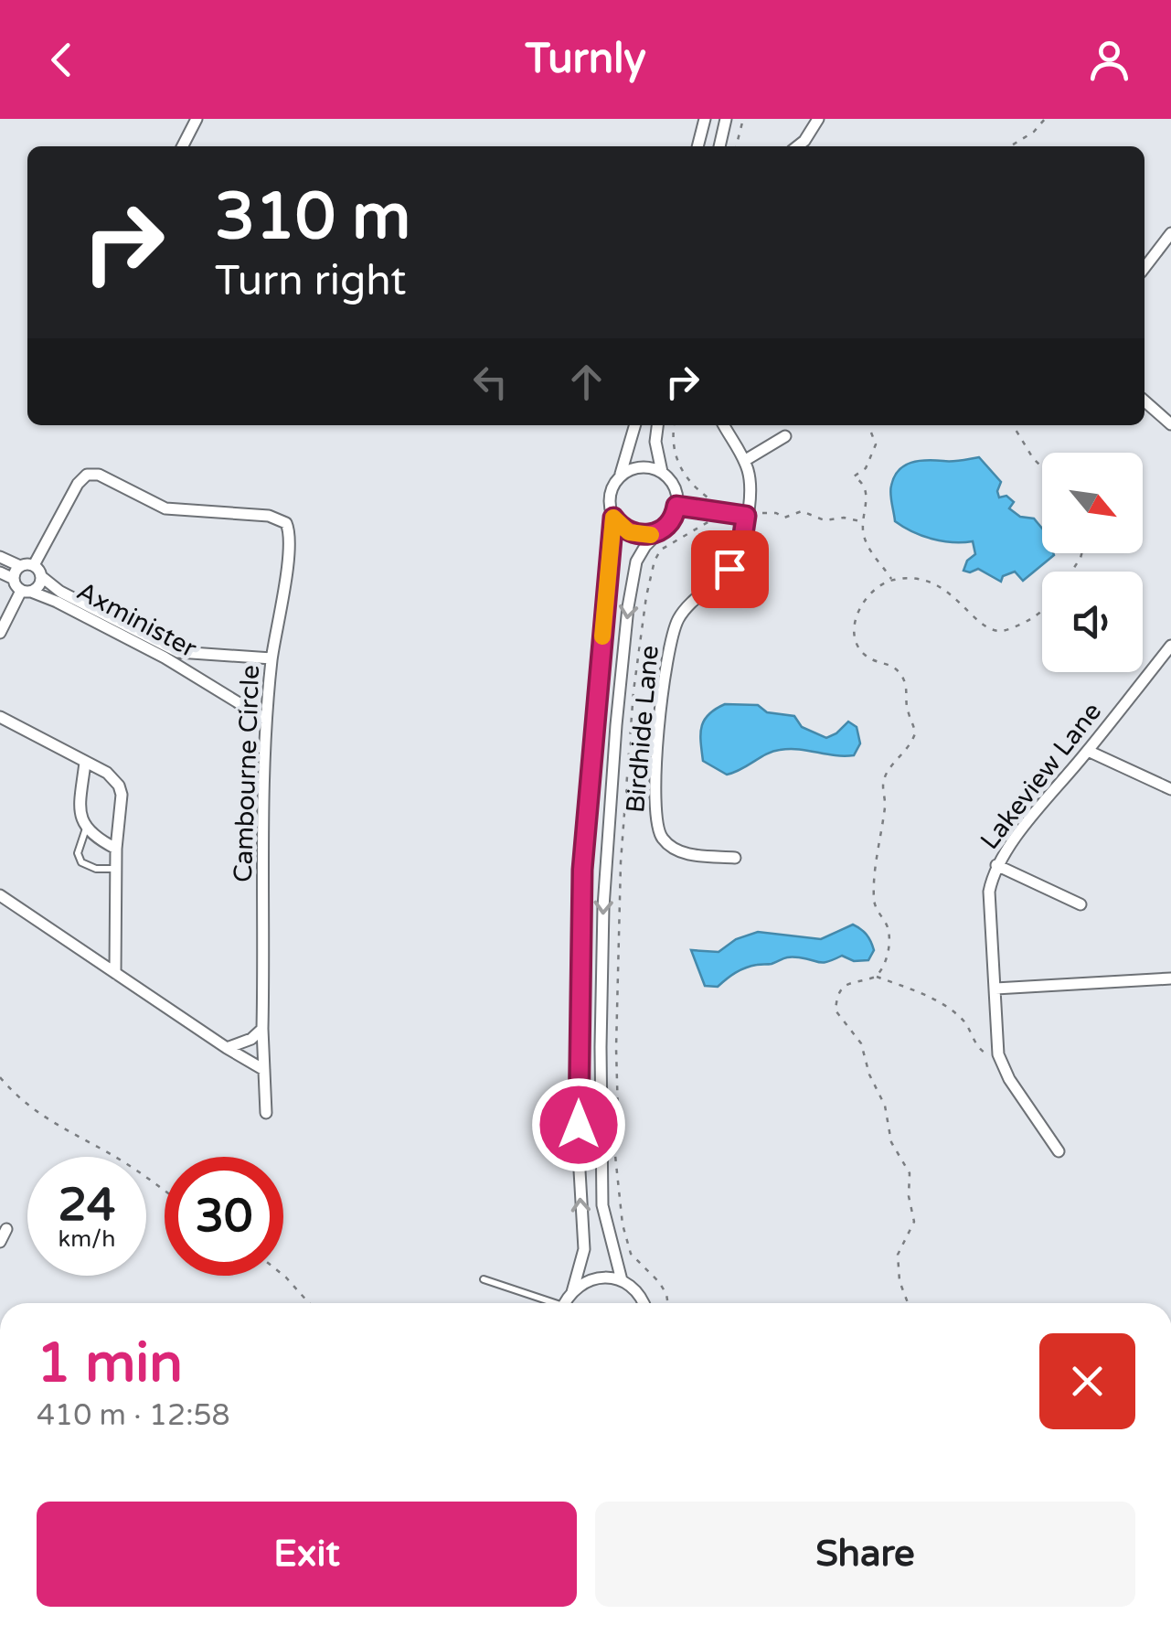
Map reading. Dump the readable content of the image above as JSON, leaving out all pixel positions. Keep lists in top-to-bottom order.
{
  "streets": {
    "street": [
      "Axminister",
      "Birdhide Lane",
      "Cambourne Circle",
      "Lakeview Lane"
    ]
  },
  "crossings": [
    ["Axminister", "Cambourne Circle"]
  ],
  "north": "bottom right",
  "page": {
    "header": "Turnly",
    "turn": ["310 m", "Turn right"],
    "speed": "24 km/h",
    "limit": "30",
    "heading": ["1 min", "410 m · 12:58"],
    "buttons": ["Exit", "Share"]
  }
}
